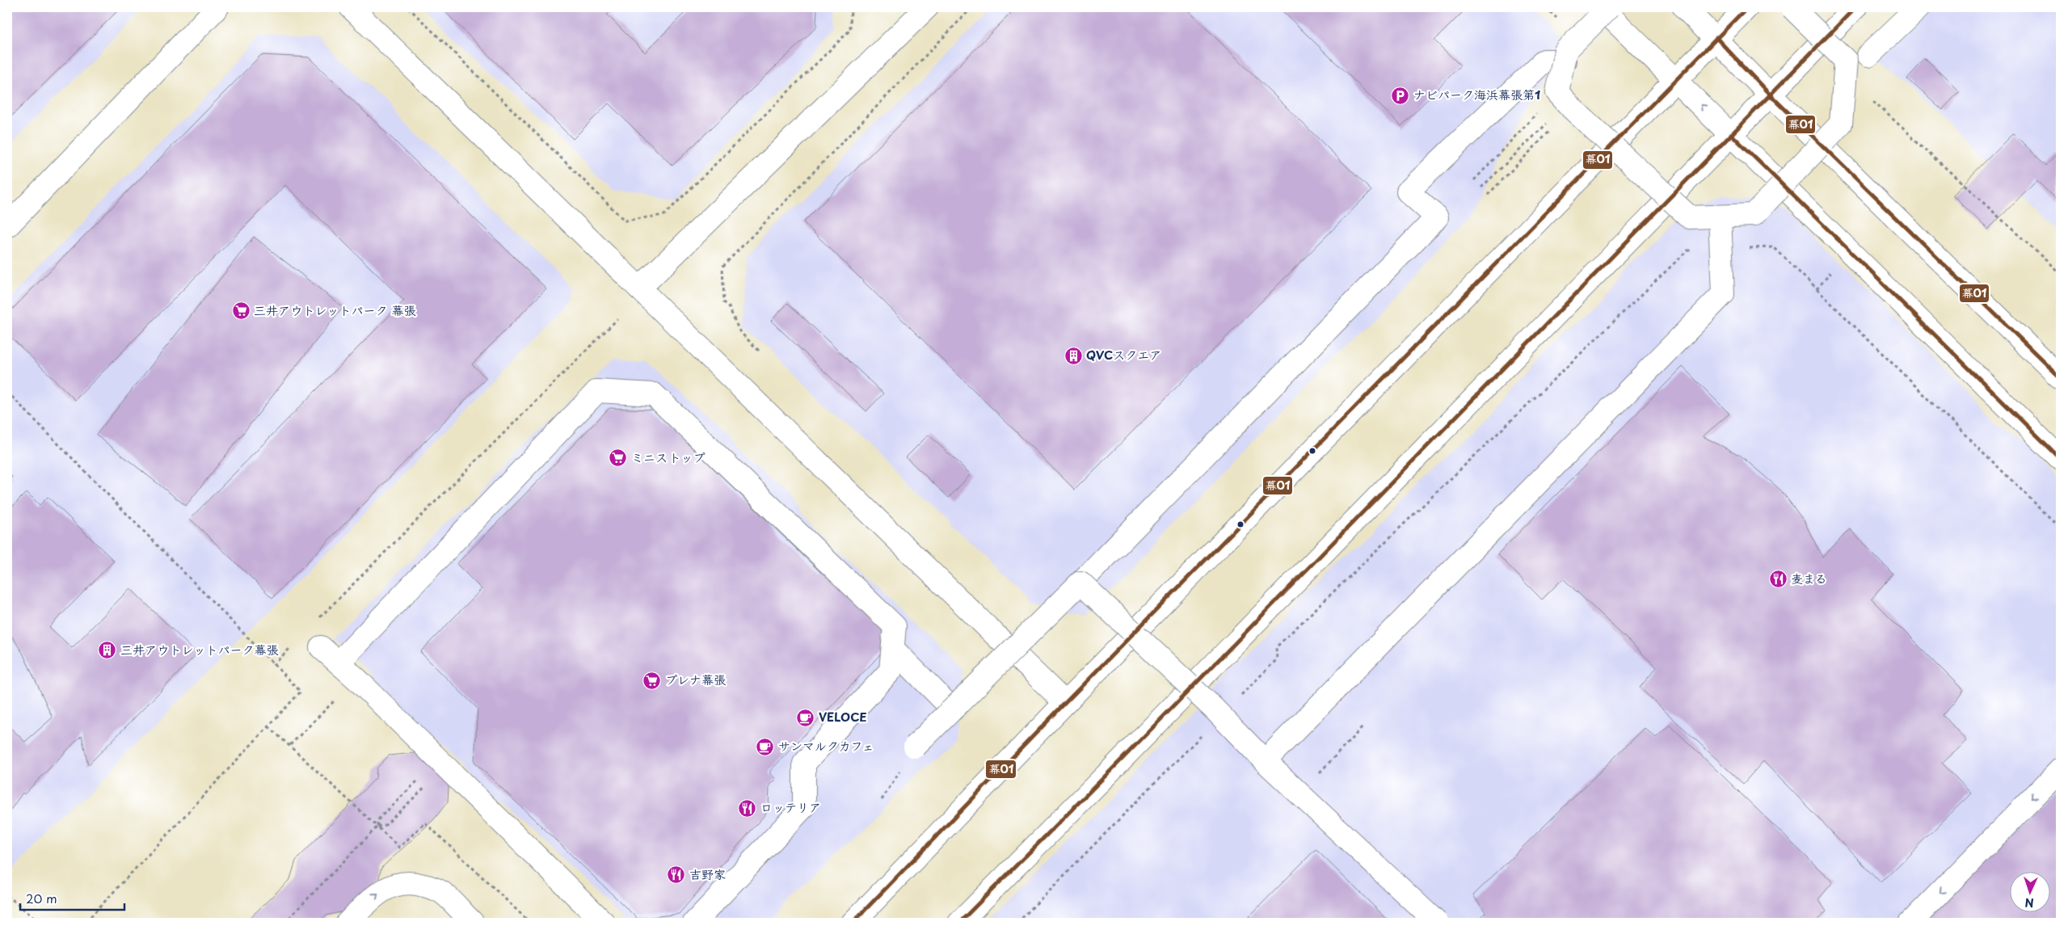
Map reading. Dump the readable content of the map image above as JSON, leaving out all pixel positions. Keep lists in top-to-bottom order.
{
  "places": {
    "parking": ["ナビパーク海浜幕張第1"],
    "supermarket": ["三井アウトレットパーク 幕張", "ミニストップ", "プレナ幕張"],
    "building": ["QVCスクエア", "三井アウトレットパーク幕張"],
    "restaurant": ["麦まる", "ロッテリア", "吉野家"],
    "cafe": ["VELOCE", "サンマルクカフェ"]
  },
  "lines": ["transit line 幕01"],
  "scale_bar": "20 m",
  "north": "bottom"
}
